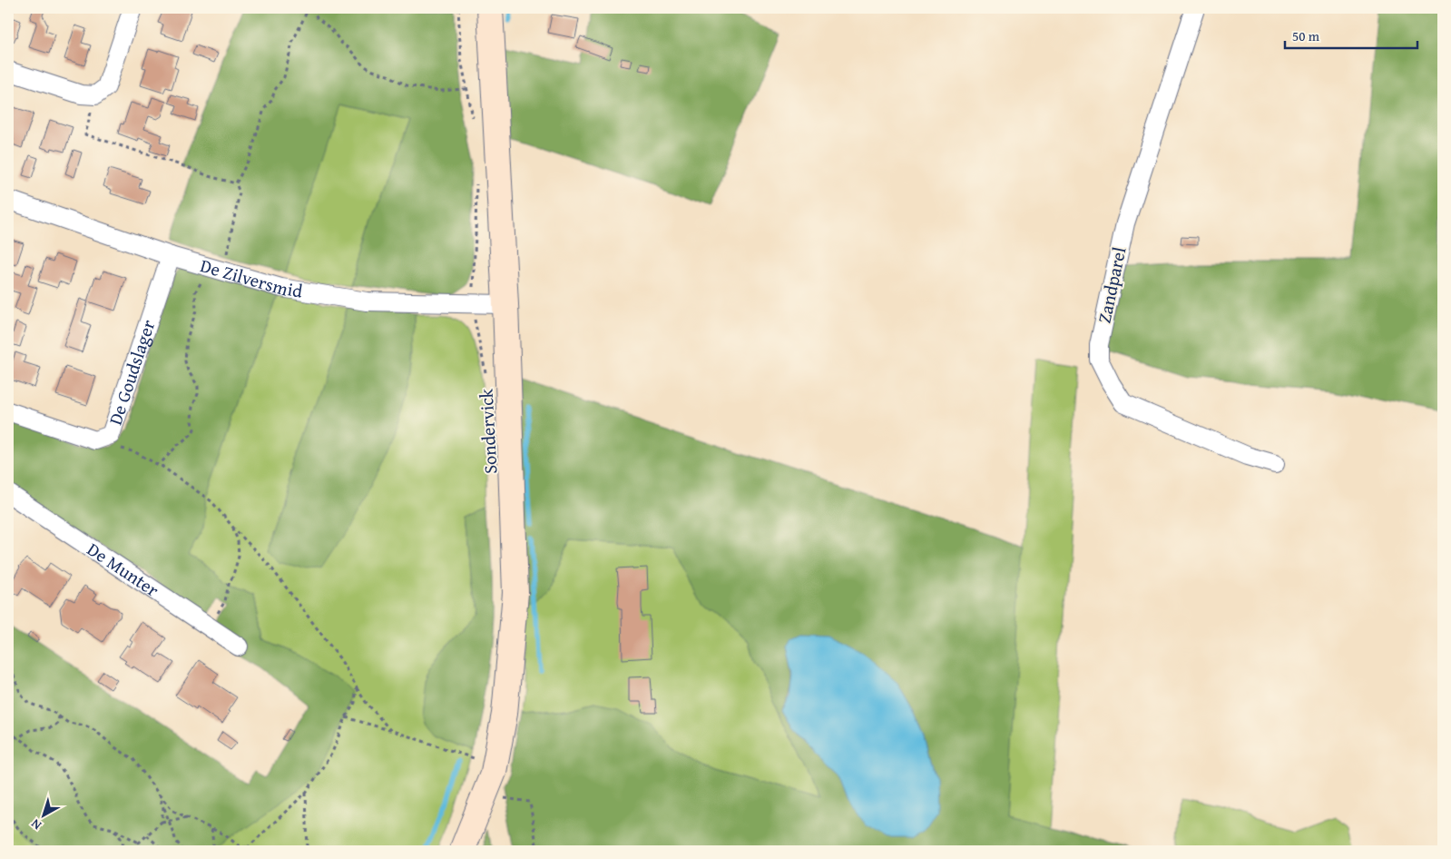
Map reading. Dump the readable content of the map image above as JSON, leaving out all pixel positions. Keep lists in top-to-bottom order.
{
  "streets": {
    "street": [
      "De Zilversmid",
      "Zandparel",
      "De Goudslager",
      "Sondervick",
      "De Munter"
    ]
  },
  "crossings": [
    ["De Zilversmid", "De Goudslager"],
    ["De Zilversmid", "Sondervick"]
  ],
  "scale_bar": "50 m",
  "north": "bottom left"
}
